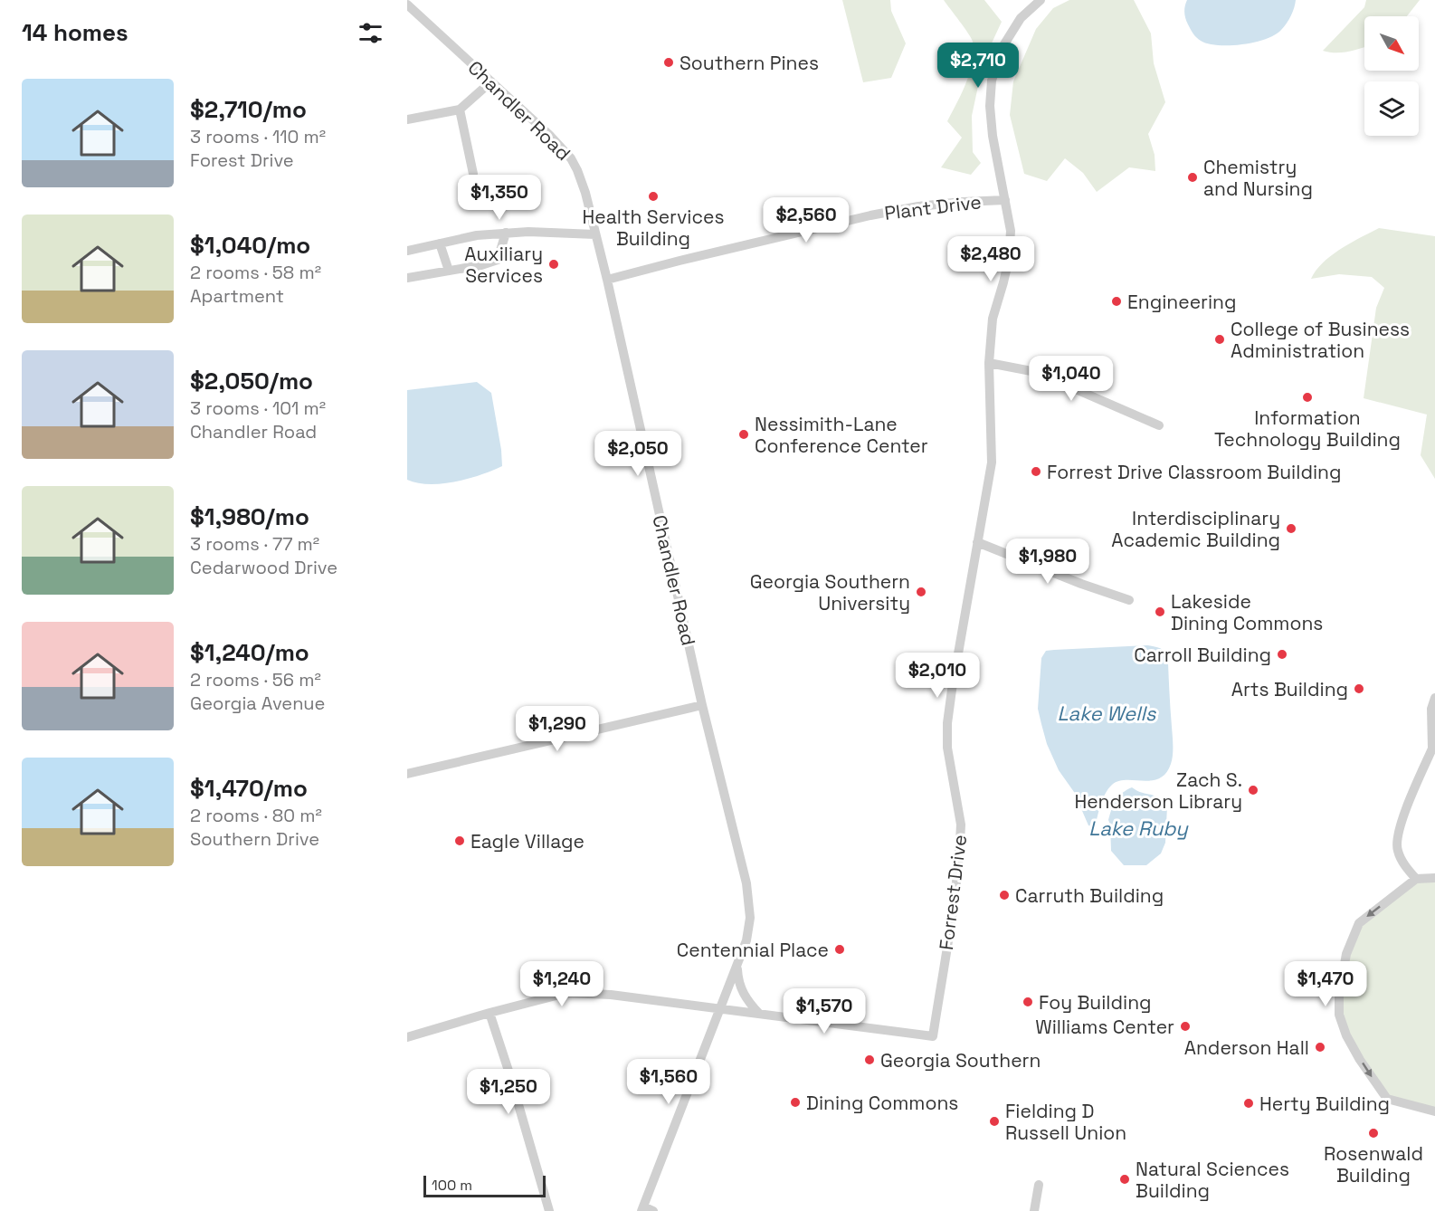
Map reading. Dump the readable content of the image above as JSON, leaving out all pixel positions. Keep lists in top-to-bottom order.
{
  "streets": {
    "street": ["Chandler Road", "Plant Drive", "Forrest Drive"]
  },
  "crossings": [
    ["Chandler Road", "Plant Drive"],
    ["Plant Drive", "Forrest Drive"]
  ],
  "water": ["Lake Wells", "Lake Ruby"],
  "places": [
    "Southern Pines",
    "Chemistry and Nursing",
    "Health Services Building",
    "Auxiliary Services",
    "Engineering",
    "College of Business Administration",
    "Information Technology Building",
    "Nessimith-Lane Conference Center",
    "Forrest Drive Classroom Building",
    "Interdisciplinary Academic Building",
    "Georgia Southern University",
    "Lakeside Dining Commons",
    "Carroll Building",
    "Arts Building",
    "Zach S. Henderson Library",
    "Eagle Village",
    "Carruth Building",
    "Centennial Place",
    "Foy Building",
    "Williams Center",
    "Anderson Hall",
    "Georgia Southern",
    "Dining Commons",
    "Herty Building",
    "Fielding D Russell Union",
    "Rosenwald Building",
    "Natural Sciences Building"
  ],
  "scale_bar": "100 m",
  "north": "bottom right",
  "page": {
    "heading": "14 homes",
    "price": [
      "$2,710",
      "$1,350",
      "$2,560",
      "$2,480",
      "$1,040",
      "$2,050",
      "$1,980",
      "$2,010",
      "$1,290",
      "$1,240",
      "$1,470",
      "$1,570",
      "$1,560",
      "$1,250"
    ],
    "list": [
      {
        "name": "$2,710/mo",
        "note": "3 rooms · 110 m² · Forest Drive"
      },
      {
        "name": "$1,040/mo",
        "note": "2 rooms · 58 m² · Apartment"
      },
      {
        "name": "$2,050/mo",
        "note": "3 rooms · 101 m² · Chandler Road"
      },
      {
        "name": "$1,980/mo",
        "note": "3 rooms · 77 m² · Cedarwood Drive"
      },
      {
        "name": "$1,240/mo",
        "note": "2 rooms · 56 m² · Georgia Avenue"
      },
      {
        "name": "$1,470/mo",
        "note": "2 rooms · 80 m² · Southern Drive"
      }
    ],
    "scale": "100 m"
  }
}
